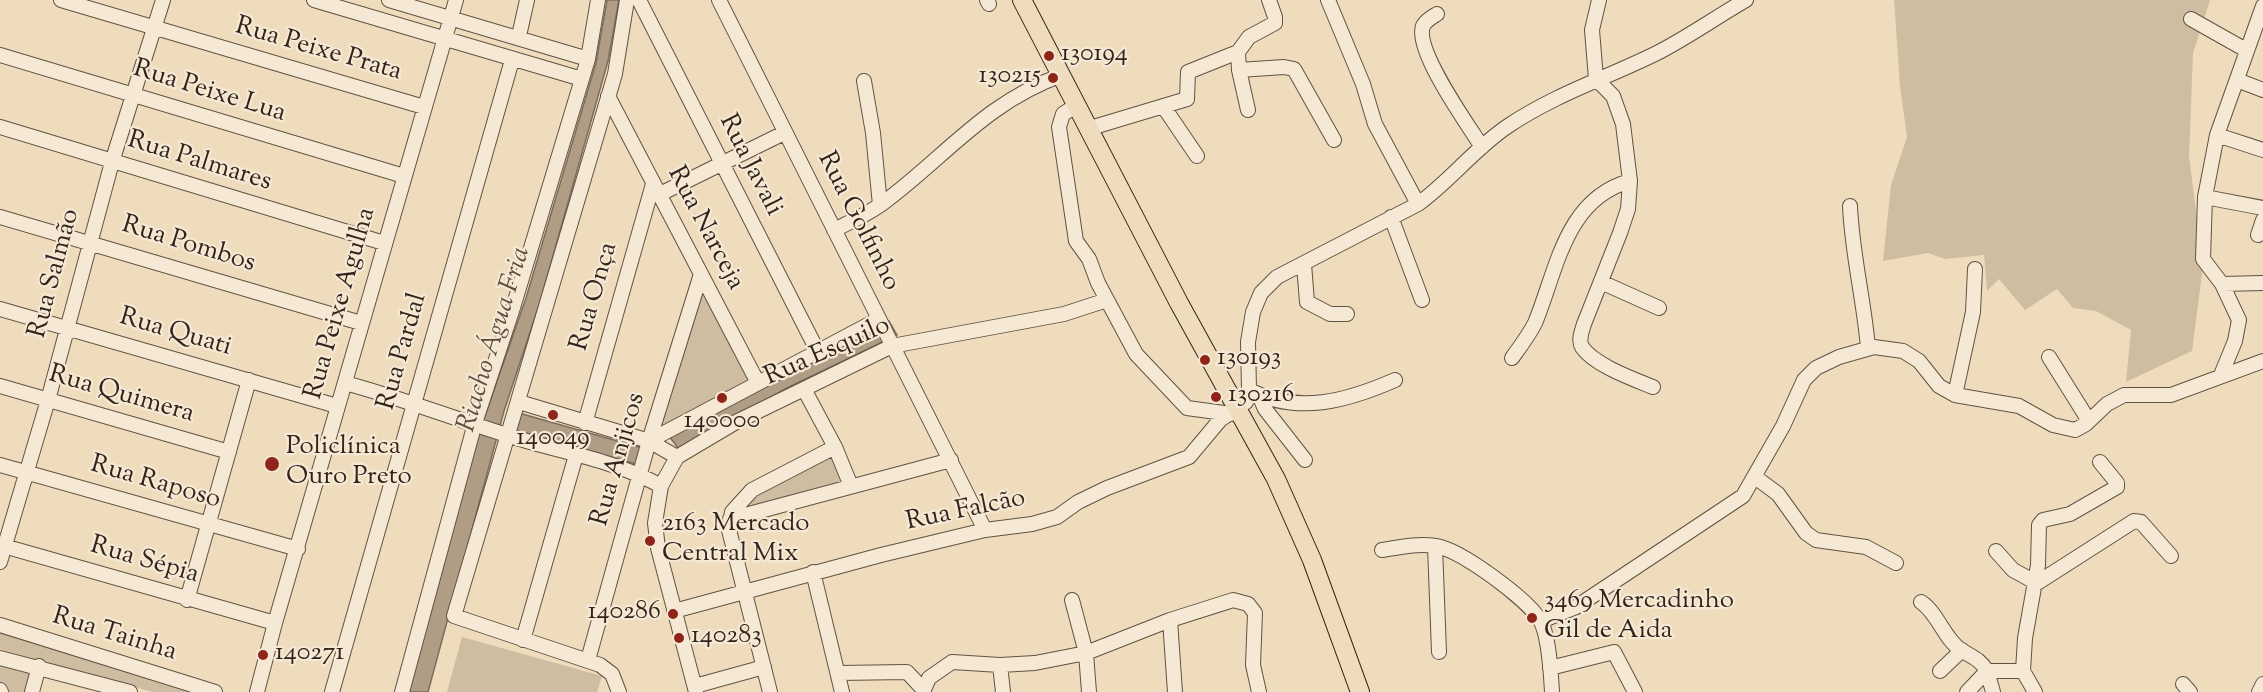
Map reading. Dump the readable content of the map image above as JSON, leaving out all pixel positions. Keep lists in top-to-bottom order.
{
  "streets": {
    "street": [
      "Rua Peixe Prata",
      "Rua Peixe Lua",
      "Rua Palmares",
      "Rua Javali",
      "Rua Golfinho",
      "Rua Narceja",
      "Rua Pombos",
      "Rua Salmão",
      "Rua Onça",
      "Rua Peixe Agulha",
      "Rua Quati",
      "Rua Pardal",
      "Rua Esquilo",
      "Rua Quimera",
      "Rua Anjicos",
      "Rua Raposo",
      "Rua Falcão",
      "Rua Sépia",
      "Rua Tainha"
    ]
  },
  "crossings": [
    ["Rua Peixe Prata", "Rua Salmão"],
    ["Rua Peixe Prata", "Rua Peixe Agulha"],
    ["Rua Peixe Lua", "Rua Salmão"],
    ["Rua Peixe Lua", "Rua Peixe Agulha"],
    ["Rua Palmares", "Rua Salmão"],
    ["Rua Palmares", "Rua Peixe Agulha"],
    ["Rua Javali", "Rua Esquilo"],
    ["Rua Golfinho", "Rua Esquilo"],
    ["Rua Golfinho", "Rua Falcão"],
    ["Rua Narceja", "Rua Onça"],
    ["Rua Narceja", "Rua Esquilo"],
    ["Rua Narceja", "Rua Anjicos"],
    ["Rua Pombos", "Rua Salmão"],
    ["Rua Pombos", "Rua Peixe Agulha"],
    ["Rua Salmão", "Rua Quati"],
    ["Rua Salmão", "Rua Quimera"],
    ["Rua Salmão", "Rua Raposo"],
    ["Rua Salmão", "Rua Sépia"],
    ["Rua Peixe Agulha", "Rua Quati"],
    ["Rua Peixe Agulha", "Rua Raposo"],
    ["Rua Peixe Agulha", "Rua Sépia"],
    ["Rua Esquilo", "Rua Anjicos"]
  ],
  "water": ["Riacho Água Fria"],
  "places": [
    "130194",
    "130215",
    "130193",
    "130216",
    "140000",
    "140049",
    "Policlínica Ouro Preto",
    "2163 Mercado Central Mix",
    "140286",
    "3469 Mercadinho Gil de Aida",
    "140283",
    "140271"
  ]
}
